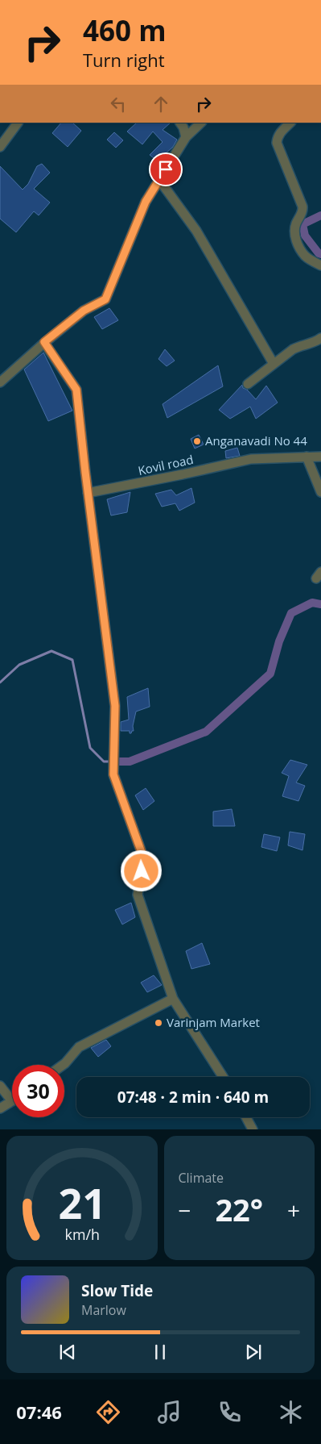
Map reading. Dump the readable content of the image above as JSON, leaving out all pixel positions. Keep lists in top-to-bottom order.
{
  "streets": {
    "street": ["Kovil road"]
  },
  "places": ["Anganavadi No 44", "Varinjam Market"],
  "page": {
    "turn": ["460 m", "Turn right"],
    "limit": "30",
    "trip": "07:48 · 2 min · 640 m",
    "tile": "Climate",
    "heat": ["−", "22°", "+"],
    "song": ["Slow Tide", "Marlow"],
    "tabs": "07:46",
    "gauge": ["21", "km/h"]
  }
}
